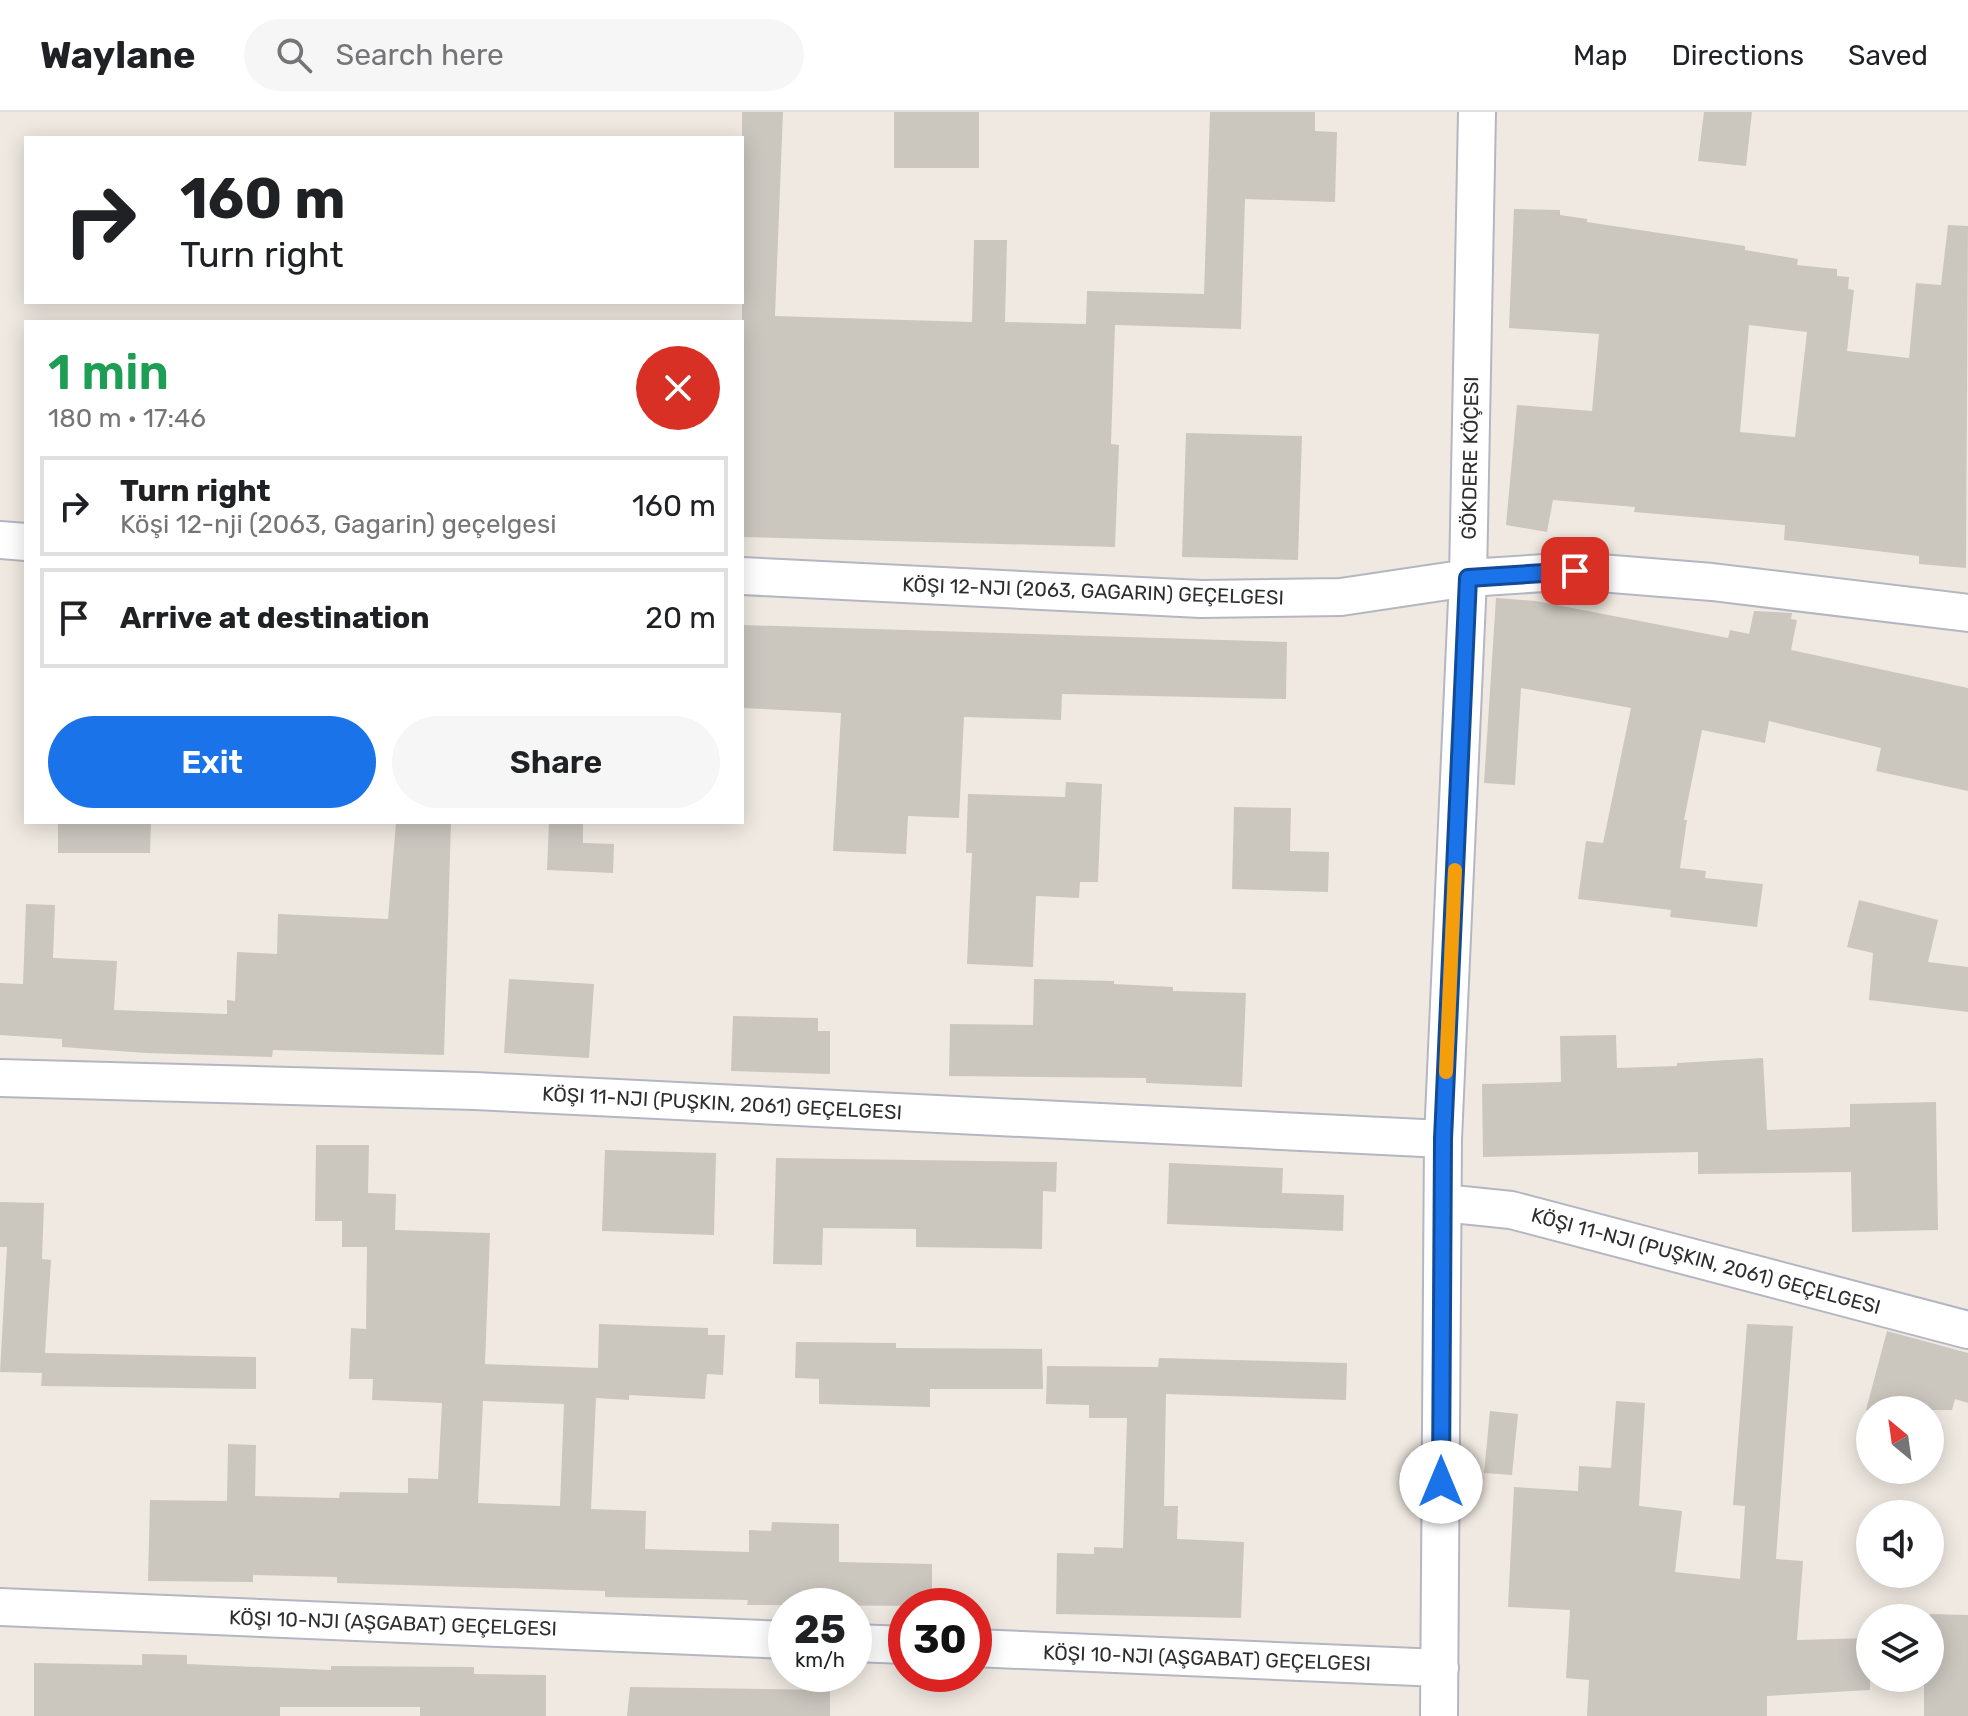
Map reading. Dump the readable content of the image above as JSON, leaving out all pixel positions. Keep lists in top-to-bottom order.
{
  "streets": {
    "street": [
      "GÖKDERE KÖÇESI",
      "KÖŞI 12-NJI (2063, GAGARIN) GEÇELGESI",
      "KÖŞI 11-NJI (PUŞKIN, 2061) GEÇELGESI",
      "KÖŞI 10-NJI (AŞGABAT) GEÇELGESI"
    ]
  },
  "crossings": [
    ["GÖKDERE KÖÇESI", "KÖŞI 12-NJI (2063, GAGARIN) GEÇELGESI"],
    ["GÖKDERE KÖÇESI", "KÖŞI 11-NJI (PUŞKIN, 2061) GEÇELGESI"],
    ["GÖKDERE KÖÇESI", "KÖŞI 10-NJI (AŞGABAT) GEÇELGESI"]
  ],
  "north": "top left",
  "page": {
    "header": "Waylane",
    "search": "Search here",
    "nav": ["Map", "Directions", "Saved"],
    "turn": ["160 m", "Turn right"],
    "heading": ["1 min", "180 m · 17:46"],
    "list": [
      {
        "name": "Turn right",
        "note": "Köşi 12-nji (2063, Gagarin) geçelgesi",
        "value": "160 m"
      },
      {
        "name": "Arrive at destination",
        "value": "20 m"
      }
    ],
    "buttons": ["Exit", "Share"],
    "speed": "25 km/h",
    "limit": "30"
  }
}
